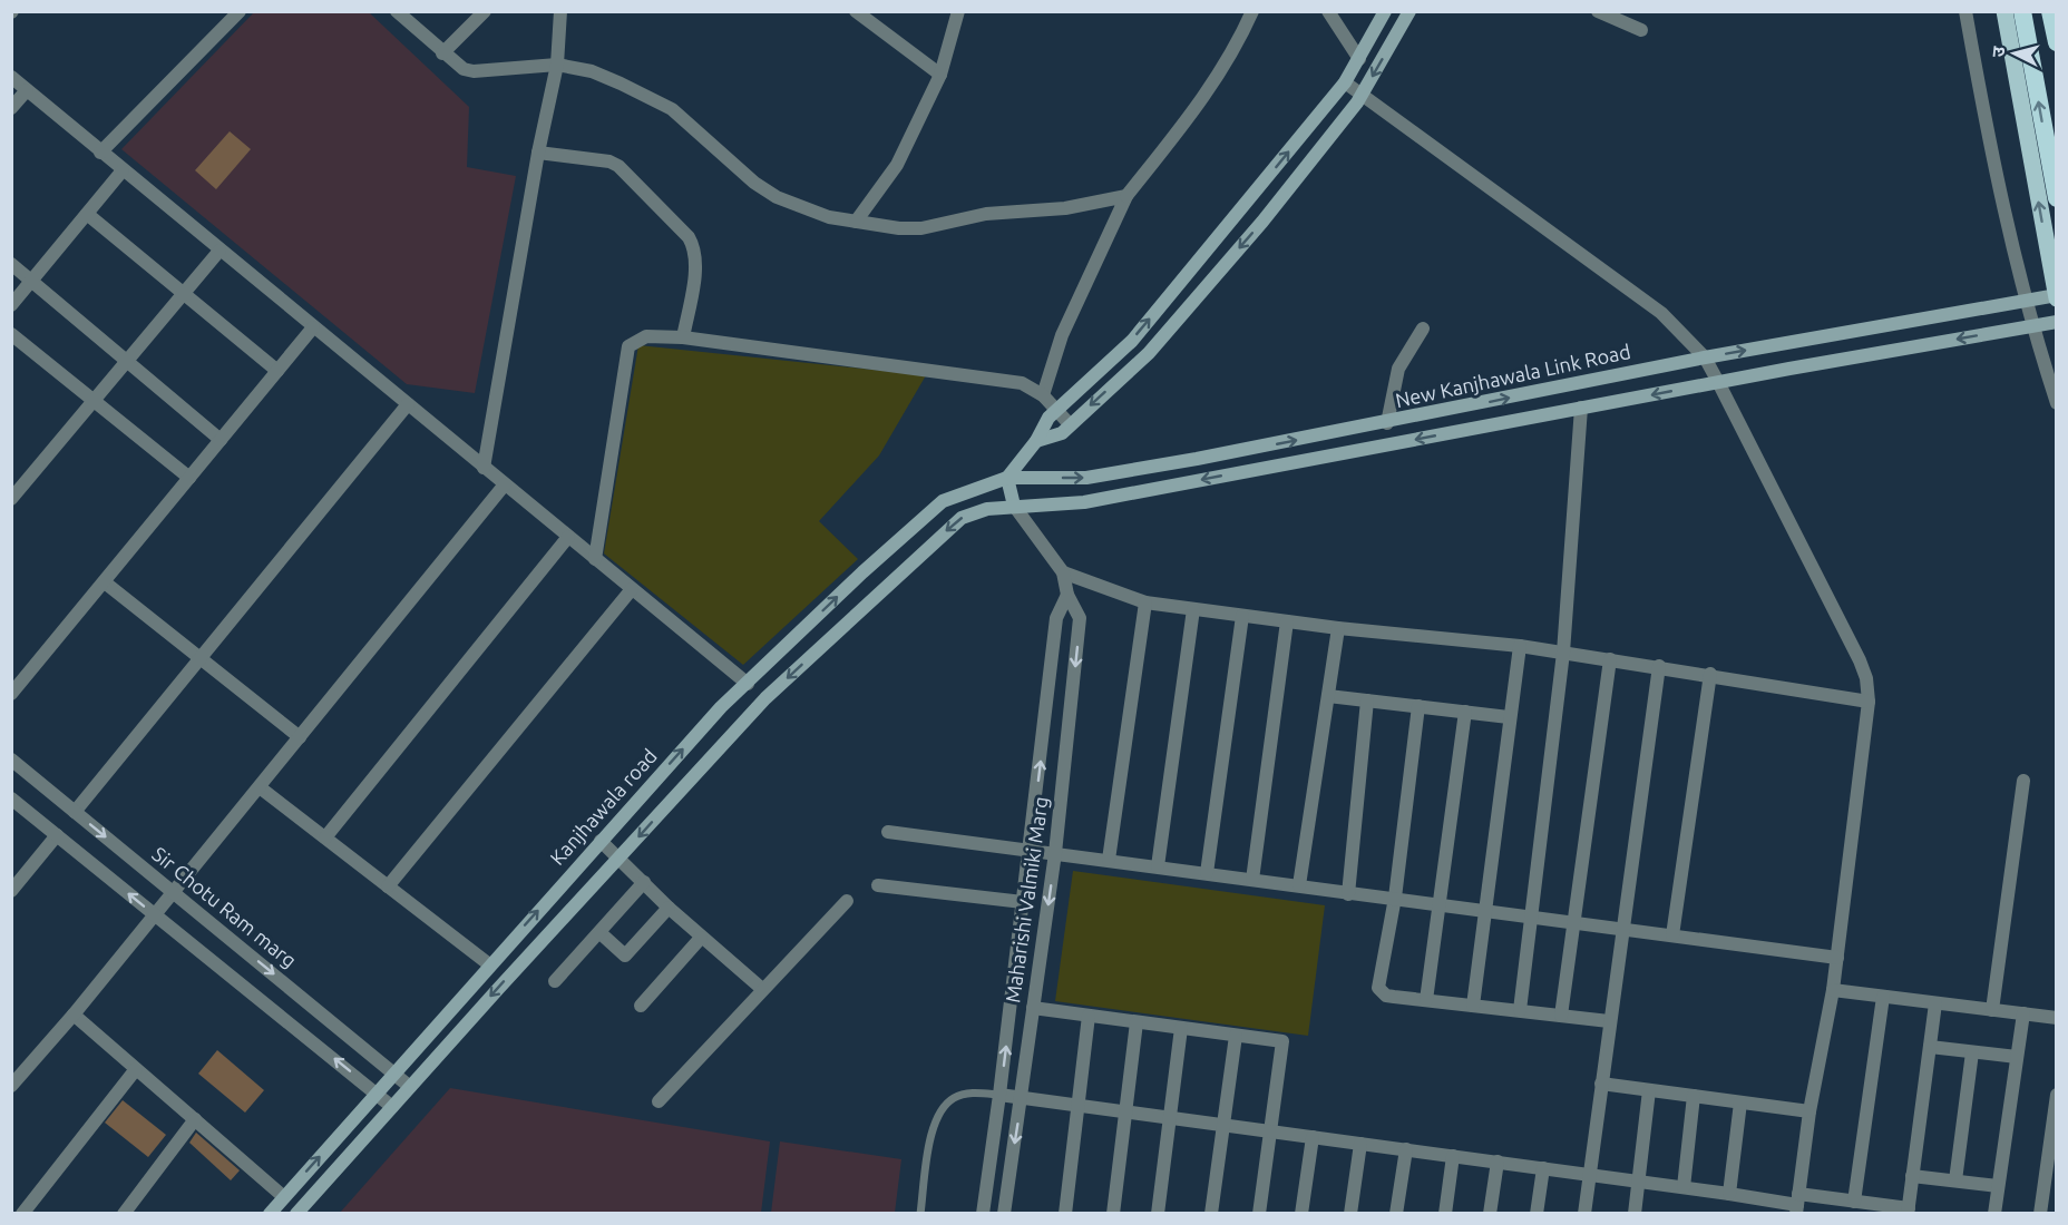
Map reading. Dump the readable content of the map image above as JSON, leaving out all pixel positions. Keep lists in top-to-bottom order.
{
  "streets": {
    "main road": ["New Kanjhawala Link Road", "Kanjhawala road"],
    "street": ["Maharishi Valmiki Marg", "Sir Chotu Ram marg"]
  },
  "crossings": [
    ["New Kanjhawala Link Road", "Kanjhawala road"],
    ["New Kanjhawala Link Road", "Maharishi Valmiki Marg"],
    ["Kanjhawala road", "Sir Chotu Ram marg"]
  ],
  "north": "left"
}
